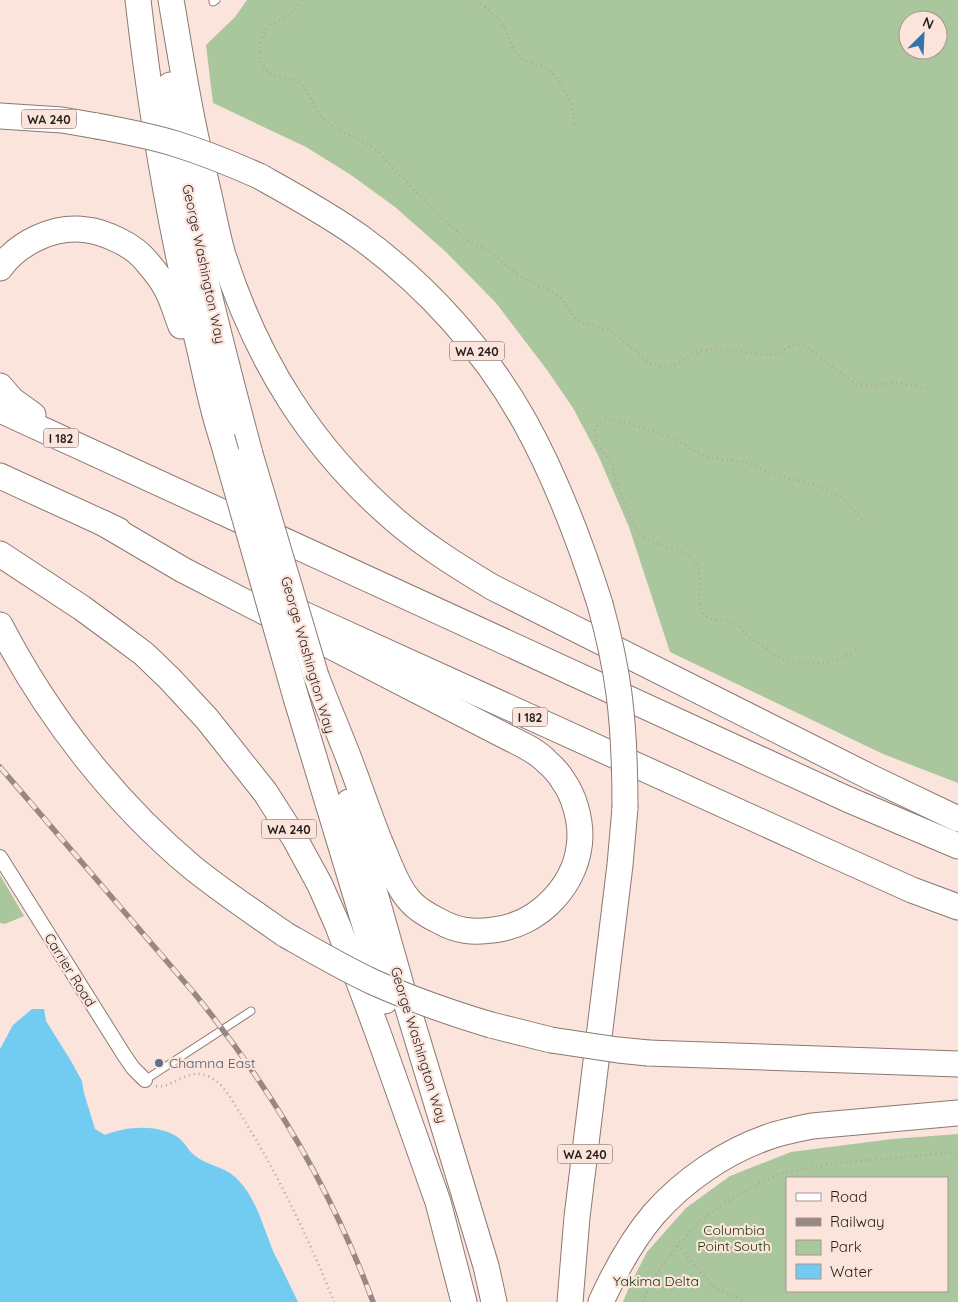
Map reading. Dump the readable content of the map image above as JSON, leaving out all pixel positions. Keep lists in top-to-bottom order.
{
  "streets": {
    "highway": ["WA 240", "George Washington Way", "I 182"],
    "street": ["Carrier Road"]
  },
  "crossings": [
    ["WA 240", "George Washington Way"]
  ],
  "parks": ["Columbia Point South", "Yakima Delta"],
  "places": ["Chamna East"],
  "legend": [
    "Road",
    "Railway",
    "Park",
    "Water"
  ],
  "north": "top right"
}
